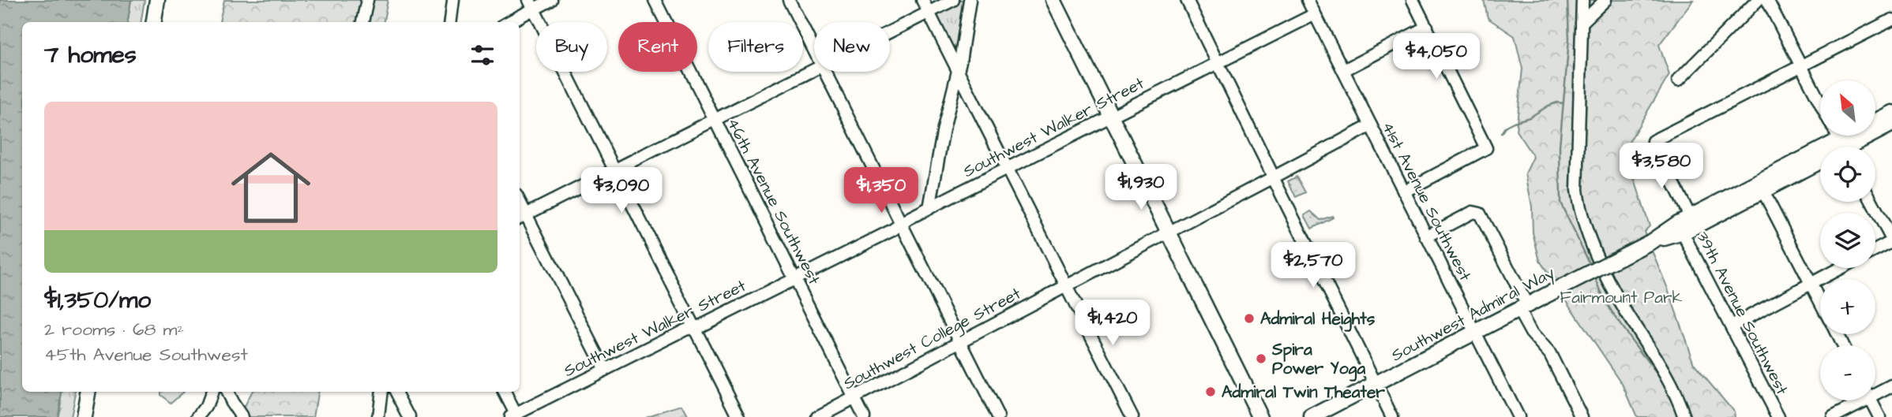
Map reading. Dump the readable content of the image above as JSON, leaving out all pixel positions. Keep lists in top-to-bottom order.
{
  "streets": {
    "main road": ["Southwest Admiral Way"],
    "street": [
      "Southwest Walker Street",
      "46th Avenue Southwest",
      "41st Avenue Southwest",
      "39th Avenue Southwest",
      "Southwest College Street"
    ]
  },
  "crossings": [
    ["Southwest Walker Street", "46th Avenue Southwest"],
    ["Southwest Walker Street", "41st Avenue Southwest"],
    ["46th Avenue Southwest", "Southwest College Street"],
    ["41st Avenue Southwest", "Southwest Admiral Way"],
    ["41st Avenue Southwest", "Southwest College Street"],
    ["39th Avenue Southwest", "Southwest Admiral Way"]
  ],
  "parks": ["Fairmount Park"],
  "places": ["Admiral Heights", "Spira Power Yoga", "Admiral Twin Theater"],
  "north": "top left",
  "page": {
    "chip": [
      "Buy",
      "Rent",
      "Filters",
      "New"
    ],
    "heading": "7 homes",
    "price": [
      "$4,050",
      "$3,580",
      "$1,930",
      "$3,090",
      "$1,350",
      "$2,570",
      "$1,420"
    ],
    "map_buttons": ["+", "−"],
    "list": [
      {
        "name": "$1,350/mo",
        "note": "2 rooms · 68 m² · 45th Avenue Southwest"
      }
    ]
  }
}
